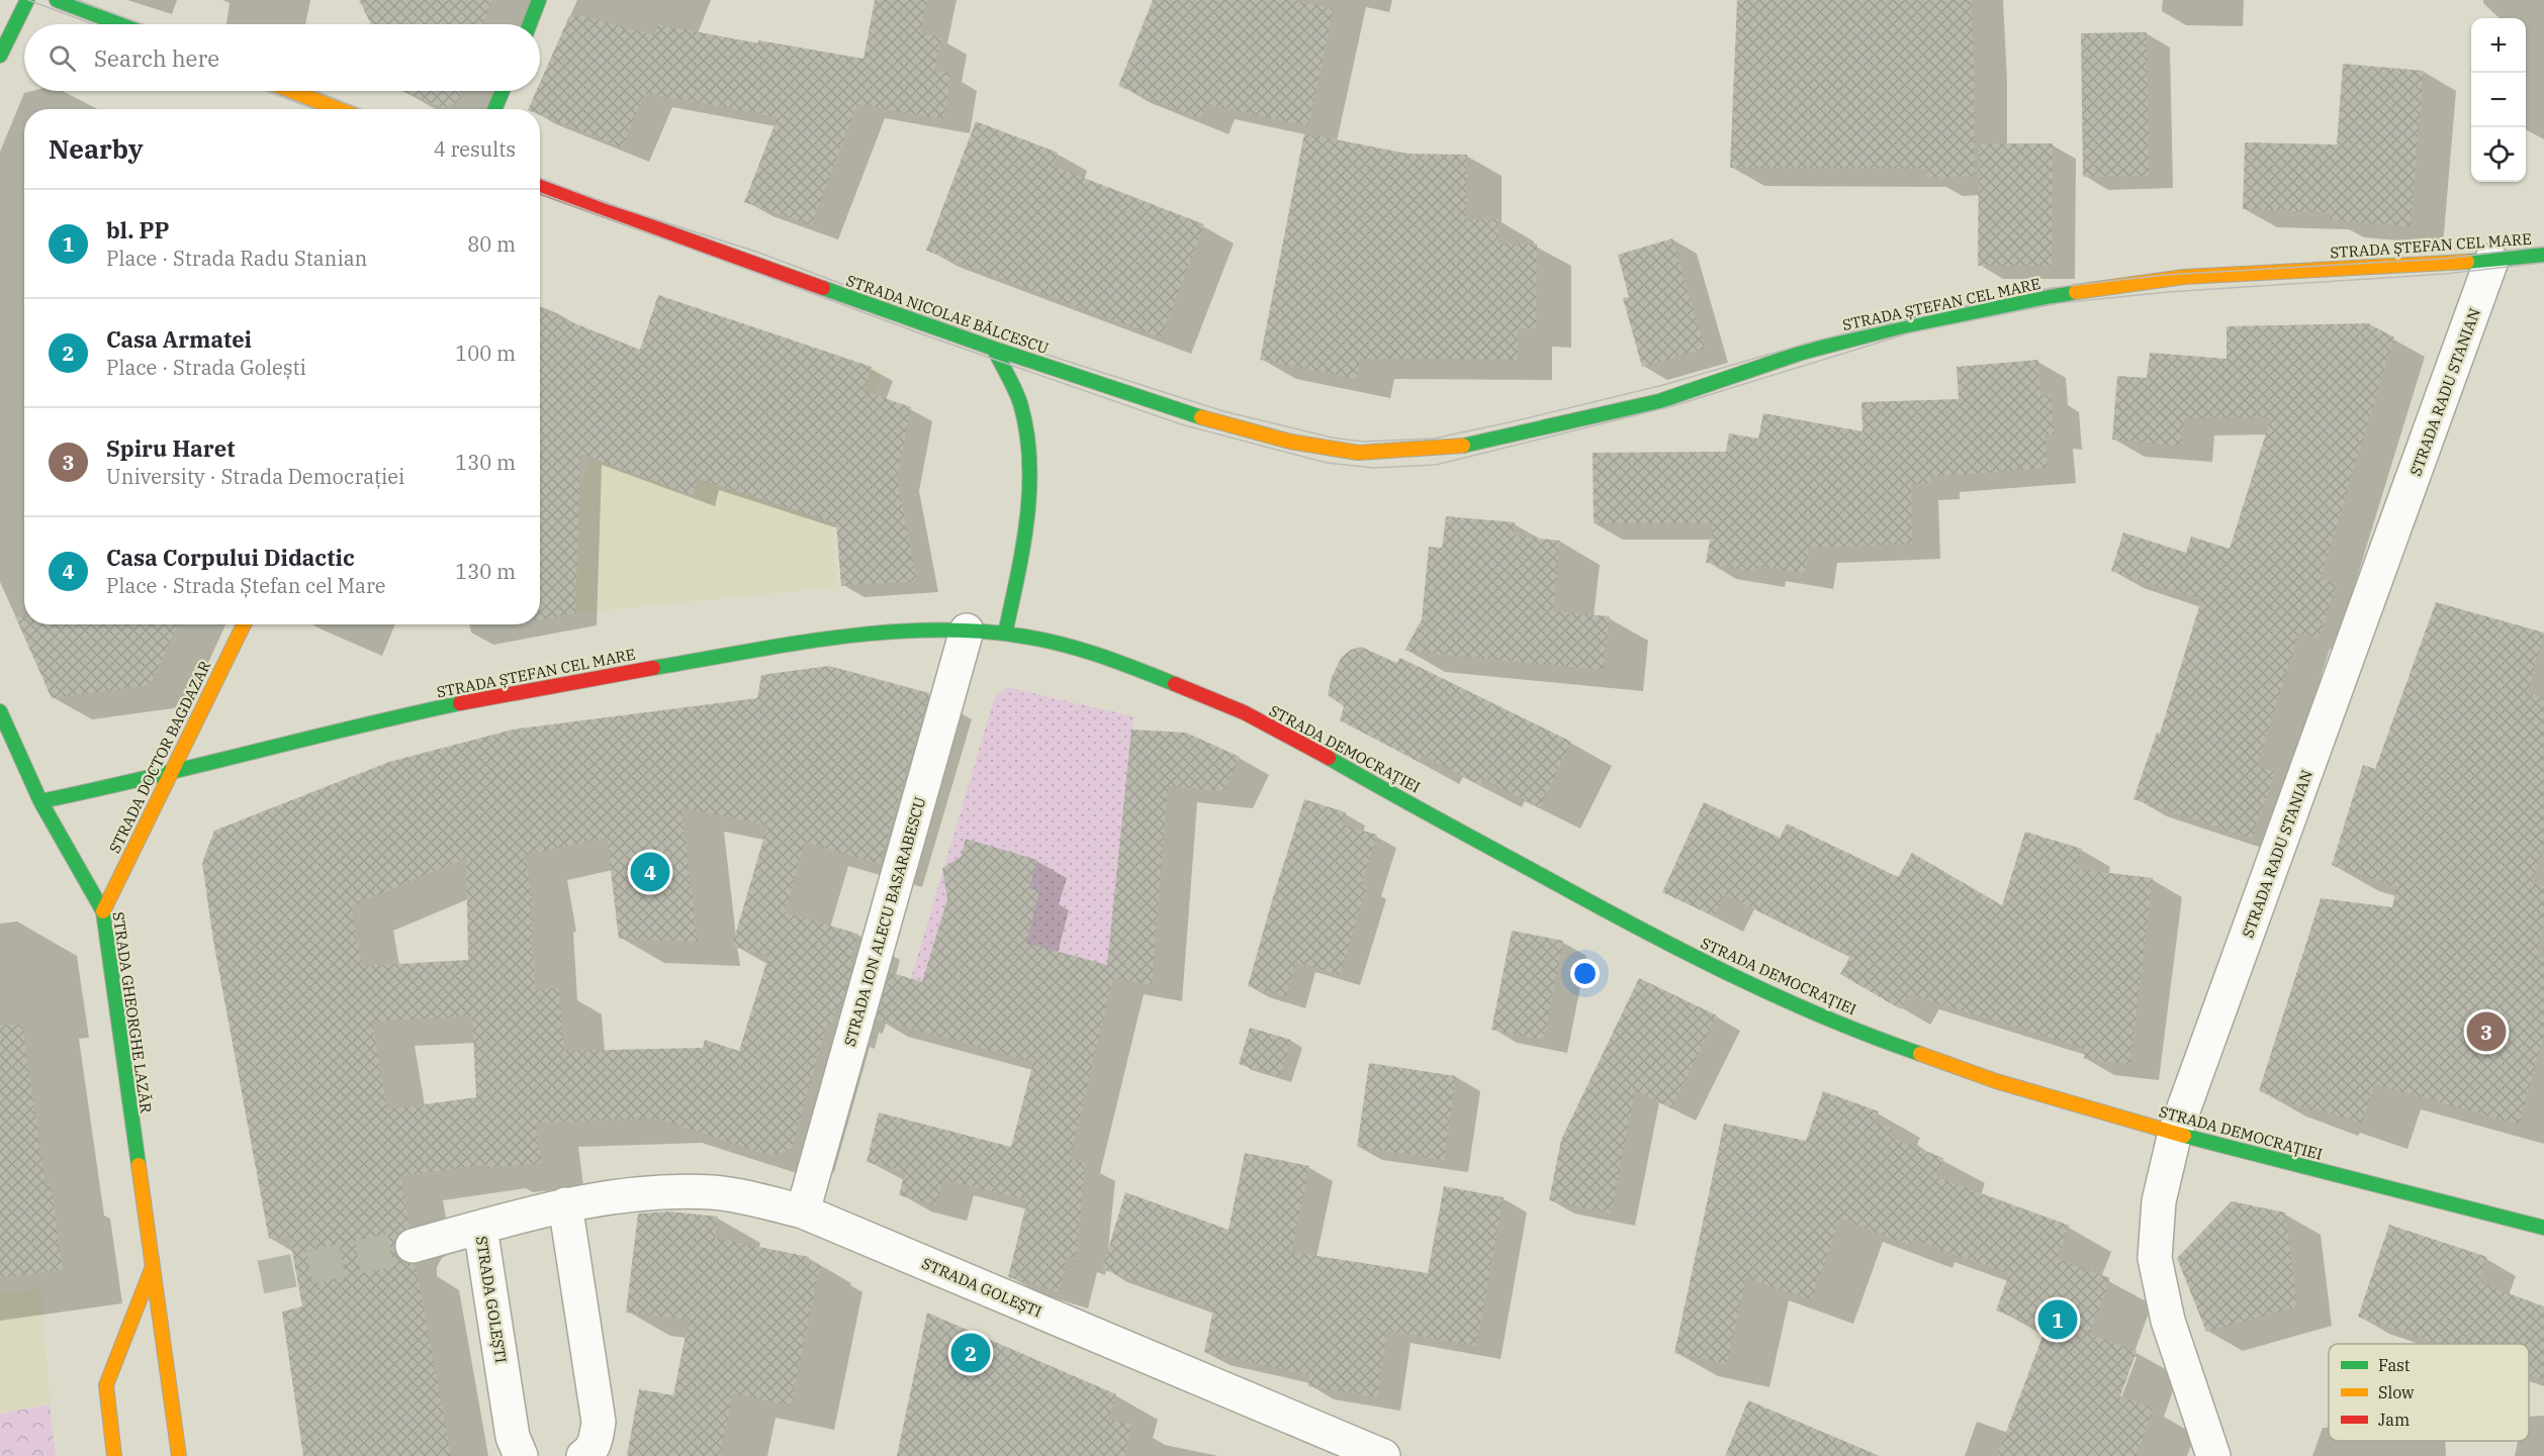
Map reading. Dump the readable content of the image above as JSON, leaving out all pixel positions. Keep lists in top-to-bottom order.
{
  "streets": {
    "main road": [
      "STRADA ȘTEFAN CEL MARE",
      "STRADA NICOLAE BĂLCESCU",
      "STRADA DEMOCRAȚIEI",
      "STRADA DOCTOR BAGDAZAR",
      "STRADA GHEORGHE LAZĂR"
    ],
    "street": ["STRADA RADU STANIAN", "STRADA ION ALECU BASARABESCU", "STRADA GOLEȘTI"]
  },
  "crossings": [
    ["STRADA ȘTEFAN CEL MARE", "STRADA NICOLAE BĂLCESCU"],
    ["STRADA ȘTEFAN CEL MARE", "STRADA RADU STANIAN"],
    ["STRADA ȘTEFAN CEL MARE", "STRADA DEMOCRAȚIEI"],
    ["STRADA ȘTEFAN CEL MARE", "STRADA DOCTOR BAGDAZAR"],
    ["STRADA ȘTEFAN CEL MARE", "STRADA ION ALECU BASARABESCU"],
    ["STRADA ȘTEFAN CEL MARE", "STRADA GHEORGHE LAZĂR"],
    ["STRADA RADU STANIAN", "STRADA DEMOCRAȚIEI"],
    ["STRADA DOCTOR BAGDAZAR", "STRADA GHEORGHE LAZĂR"],
    ["STRADA ION ALECU BASARABESCU", "STRADA GOLEȘTI"]
  ],
  "legend": ["Fast", "Slow", "Jam"],
  "page": {
    "map_buttons": ["+", "−"],
    "search": "Search here",
    "heading": ["Nearby", "4 results"],
    "list": [
      {
        "mark": "1",
        "name": "bl. PP",
        "note": "Place · Strada Radu Stanian",
        "value": "80 m"
      },
      {
        "mark": "2",
        "name": "Casa Armatei",
        "note": "Place · Strada Golești",
        "value": "100 m"
      },
      {
        "mark": "3",
        "name": "Spiru Haret",
        "note": "University · Strada Democrației",
        "value": "130 m"
      },
      {
        "mark": "4",
        "name": "Casa Corpului Didactic",
        "note": "Place · Strada Ștefan cel Mare",
        "value": "130 m"
      }
    ],
    "pins": [
      "4",
      "3",
      "1",
      "2"
    ]
  }
}
